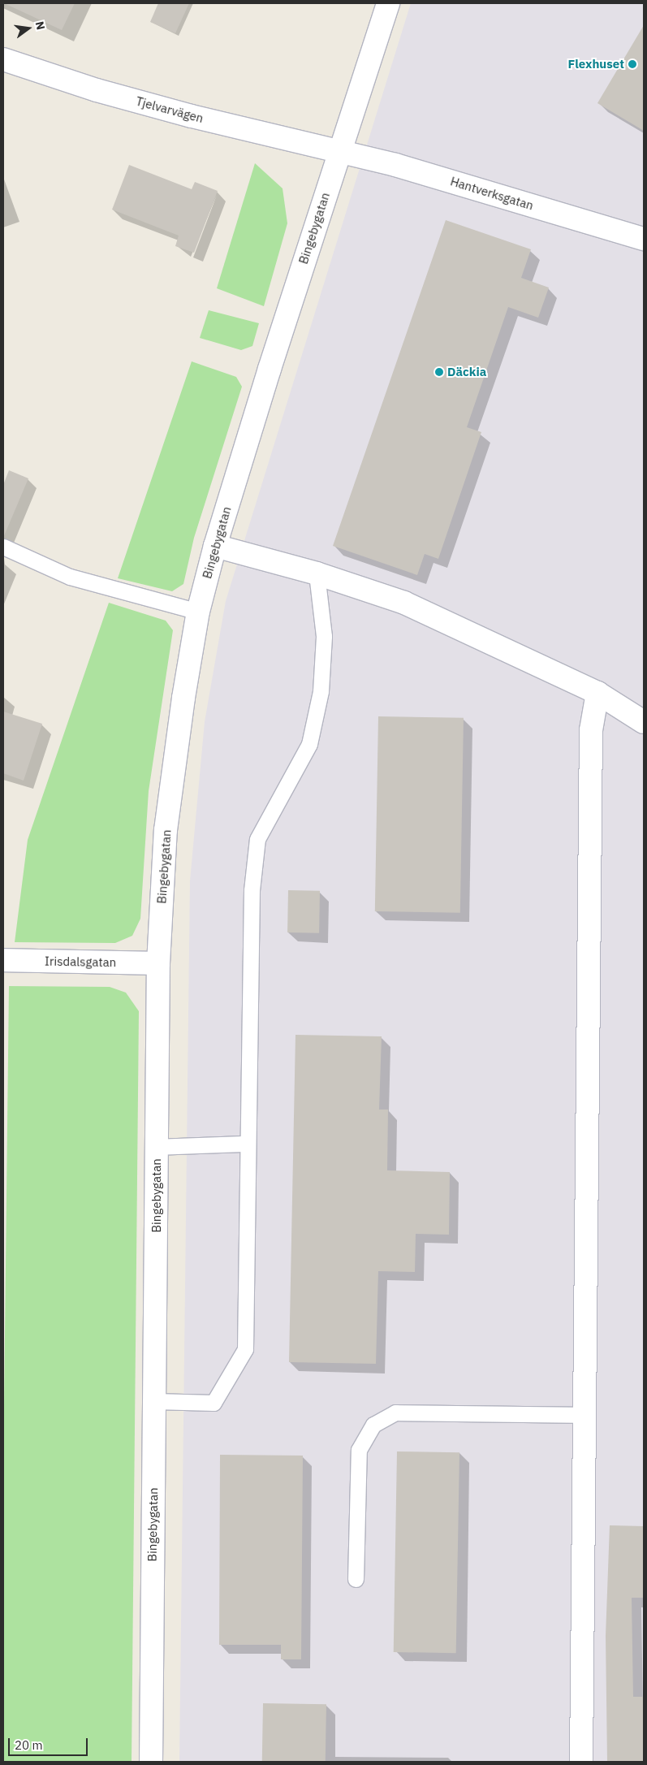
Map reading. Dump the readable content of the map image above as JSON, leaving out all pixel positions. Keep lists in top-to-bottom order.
{
  "streets": {
    "street": [
      "Tjelvarvägen",
      "Hantverksgatan",
      "Bingebygatan",
      "Irisdalsgatan"
    ]
  },
  "crossings": [
    ["Tjelvarvägen", "Hantverksgatan"],
    ["Tjelvarvägen", "Bingebygatan"],
    ["Hantverksgatan", "Bingebygatan"],
    ["Bingebygatan", "Irisdalsgatan"]
  ],
  "places": ["Flexhuset", "Däckia"],
  "scale_bar": "20 m",
  "north": "right"
}
